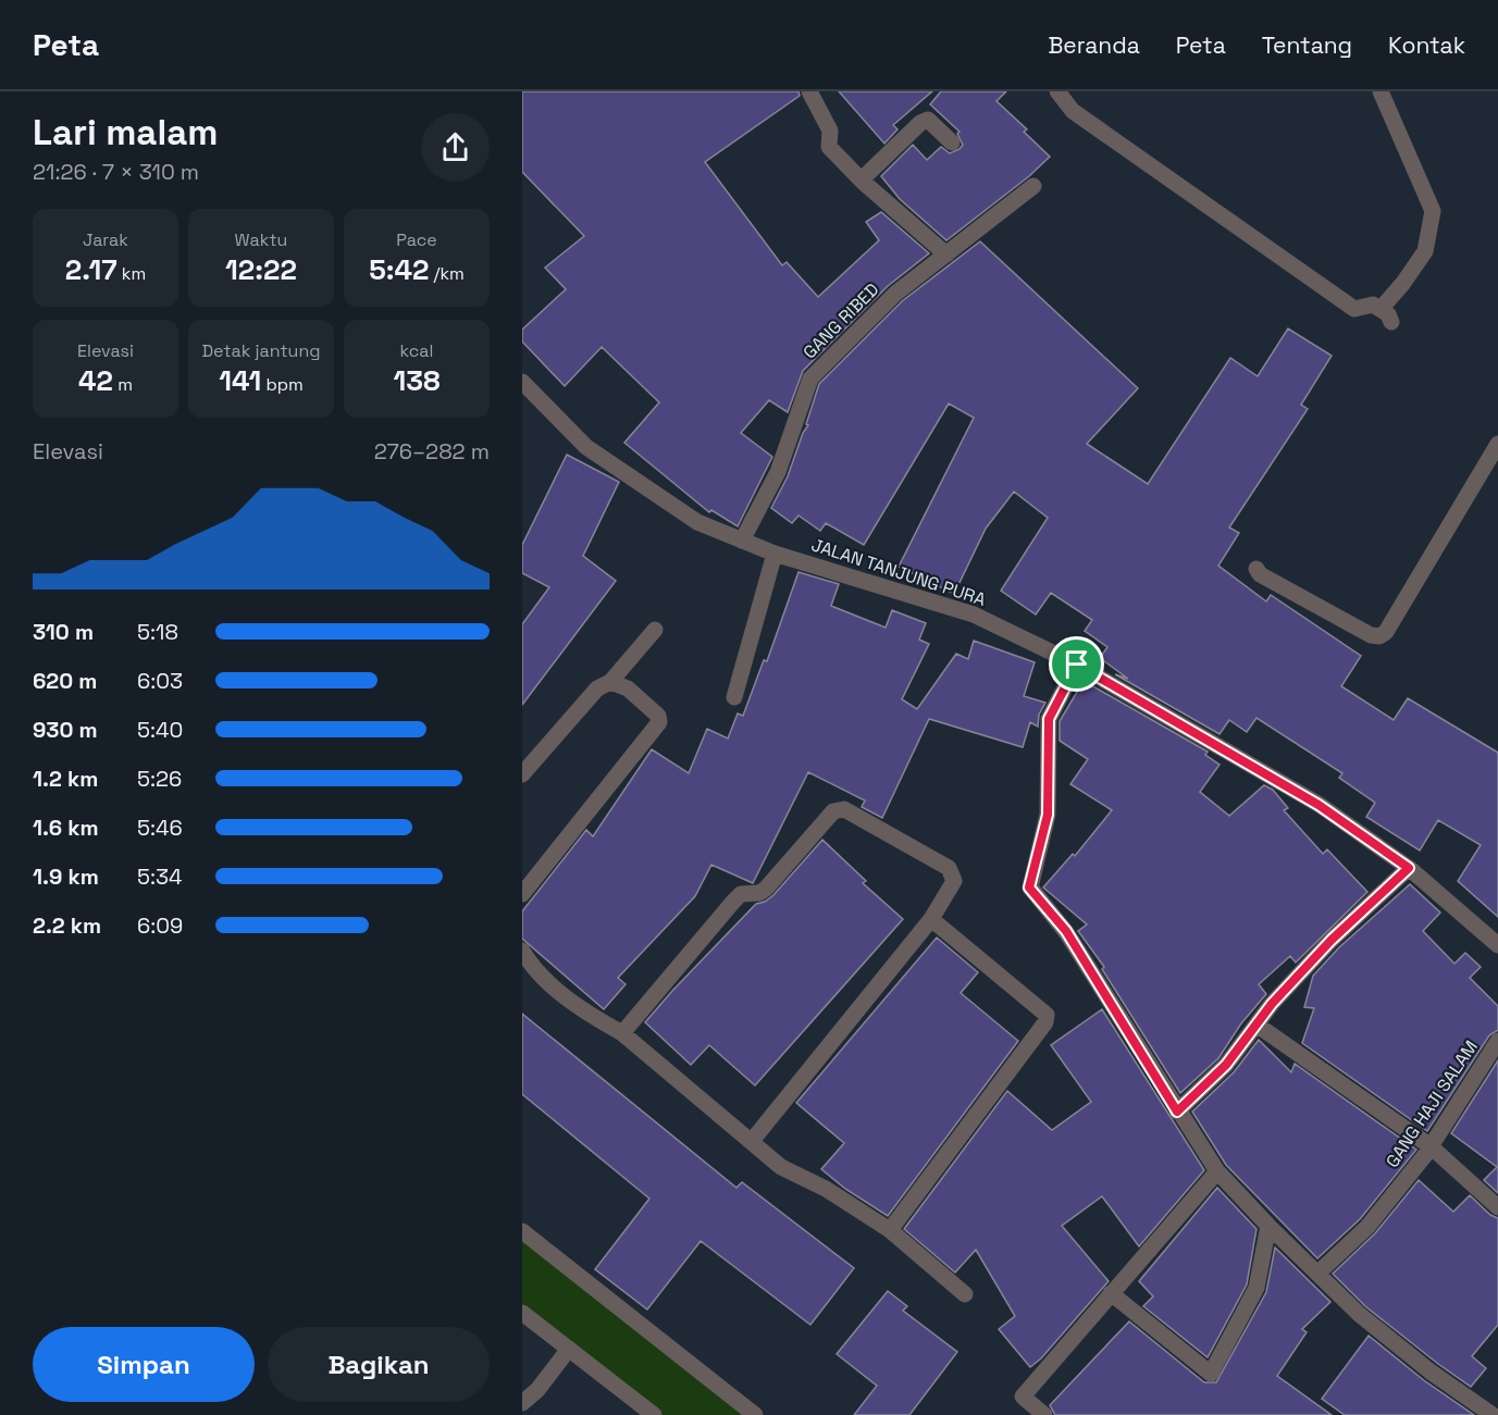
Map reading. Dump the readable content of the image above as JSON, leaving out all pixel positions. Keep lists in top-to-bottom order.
{
  "streets": {
    "street": ["GANG RIBED", "JALAN TANJUNG PURA", "GANG HAJI SALAM"]
  },
  "crossings": [
    ["GANG RIBED", "JALAN TANJUNG PURA"]
  ],
  "page": {
    "header": "Peta",
    "nav": [
      "Beranda",
      "Peta",
      "Tentang",
      "Kontak"
    ],
    "heading": ["Lari malam", "21:26 · 7 × 310 m"],
    "stats": [
      ["Jarak", "2.17 km"],
      ["Waktu", "12:22"],
      ["Pace", "5:42 /km"],
      ["Elevasi", "42 m"],
      ["Detak jantung", "141 bpm"],
      ["kcal", "138"]
    ],
    "chart": ["Elevasi", "276–282 m"],
    "list": [
      {
        "name": "310 m",
        "note": "5:18"
      },
      {
        "name": "620 m",
        "note": "6:03"
      },
      {
        "name": "930 m",
        "note": "5:40"
      },
      {
        "name": "1.2 km",
        "note": "5:26"
      },
      {
        "name": "1.6 km",
        "note": "5:46"
      },
      {
        "name": "1.9 km",
        "note": "5:34"
      },
      {
        "name": "2.2 km",
        "note": "6:09"
      }
    ],
    "buttons": ["Simpan", "Bagikan"]
  }
}
